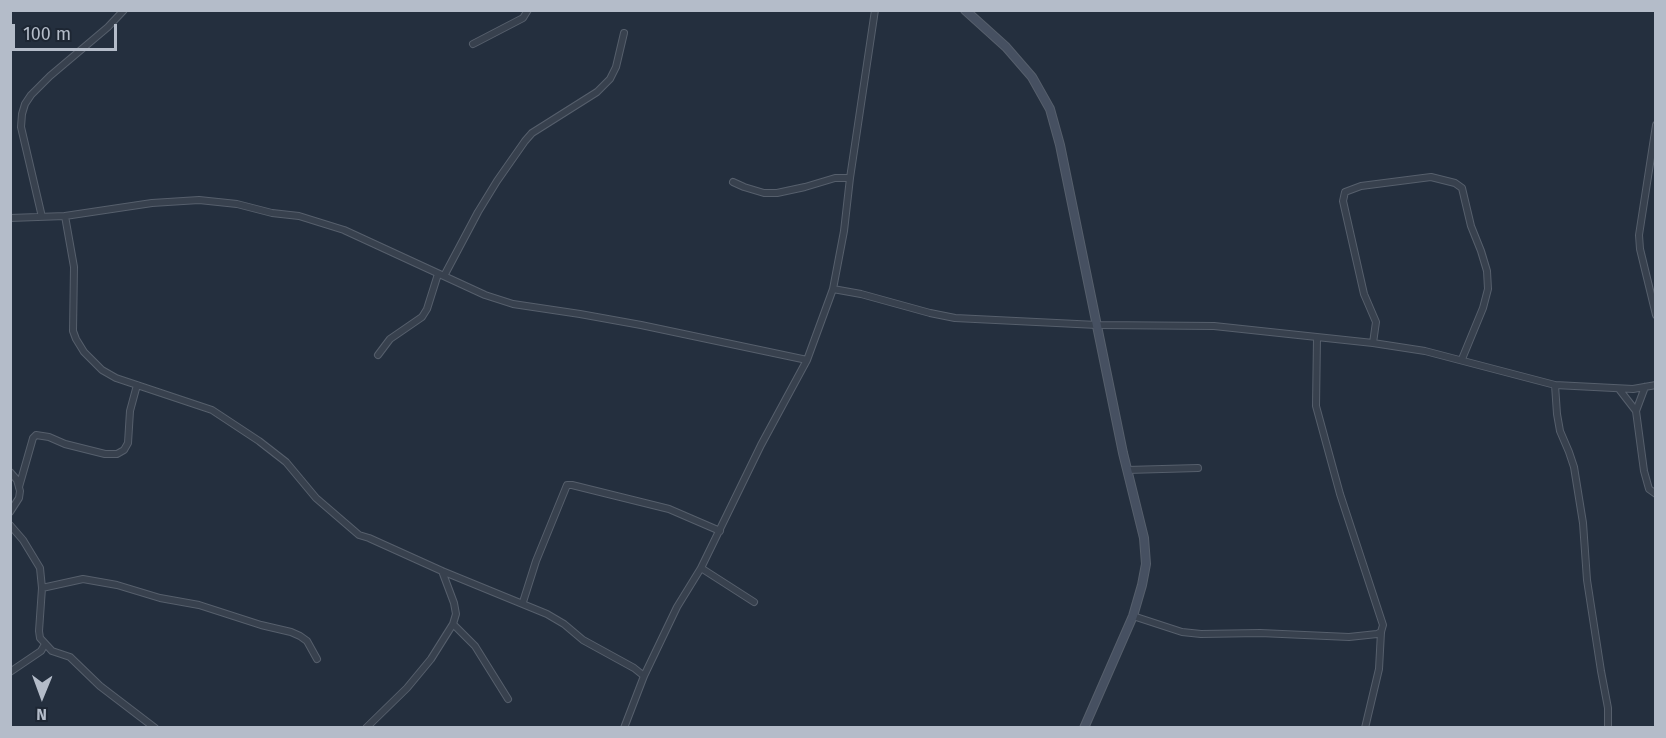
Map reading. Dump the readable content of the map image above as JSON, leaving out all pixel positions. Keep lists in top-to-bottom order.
{
  "scale_bar": "100 m",
  "north": "bottom"
}
